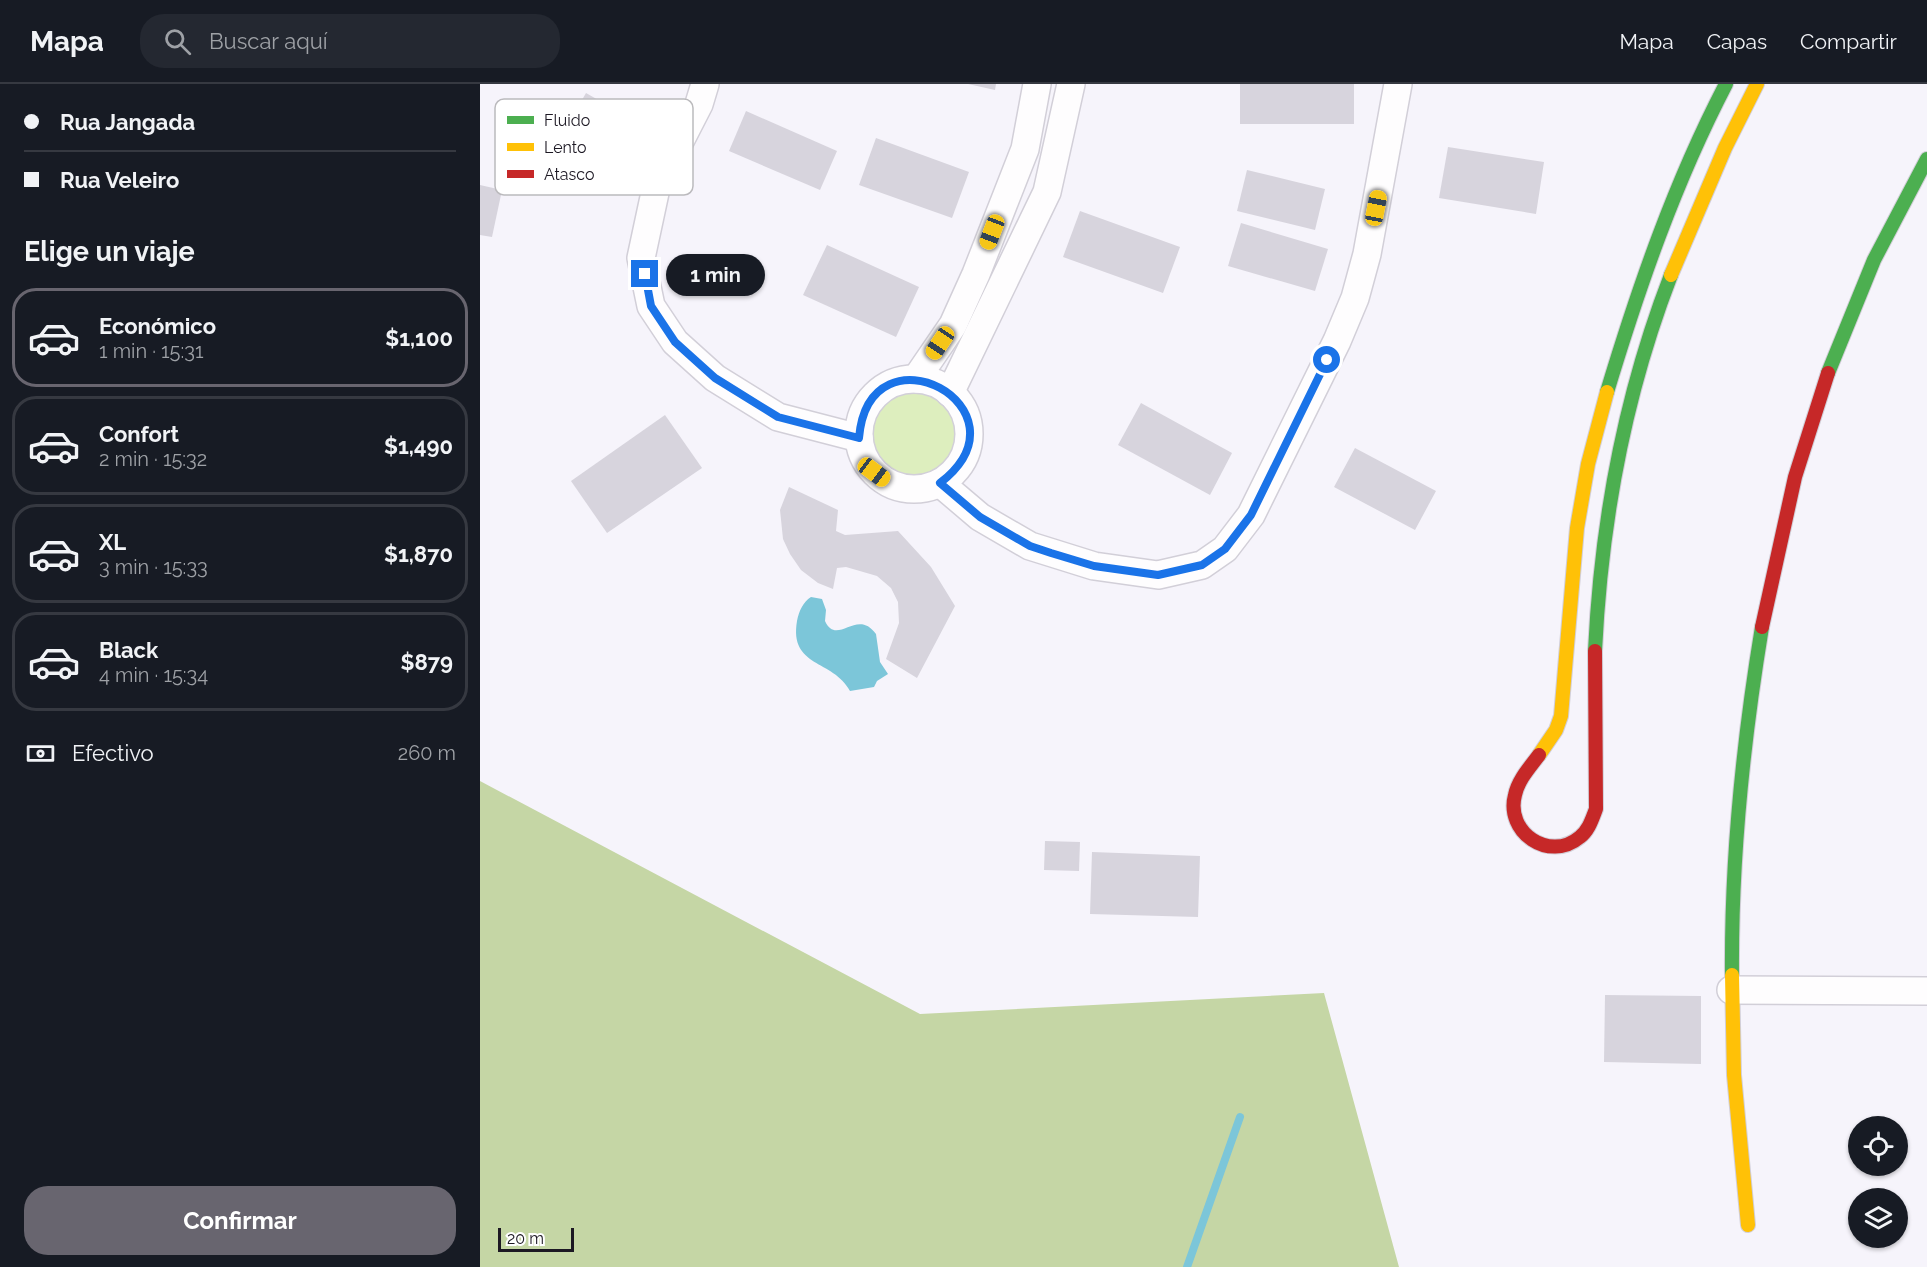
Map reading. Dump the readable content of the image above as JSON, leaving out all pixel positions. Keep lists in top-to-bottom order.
{
  "legend": ["Fluido", "Lento", "Atasco"],
  "scale_bar": "20 m",
  "page": {
    "header": "Mapa",
    "search": "Buscar aquí",
    "nav": ["Mapa", "Capas", "Compartir"],
    "banner": ["Rua Jangada", "Rua Veleiro"],
    "heading": "Elige un viaje",
    "bubble": "1 min",
    "list": [
      {
        "name": "Económico",
        "note": "1 min · 15:31",
        "value": "$1,100"
      },
      {
        "name": "Confort",
        "note": "2 min · 15:32",
        "value": "$1,490"
      },
      {
        "name": "XL",
        "note": "3 min · 15:33",
        "value": "$1,870"
      },
      {
        "name": "Black",
        "note": "4 min · 15:34",
        "value": "$879"
      }
    ],
    "pay": ["Efectivo", "260 m"],
    "buttons": "Confirmar",
    "scale": "20 m"
  }
}
